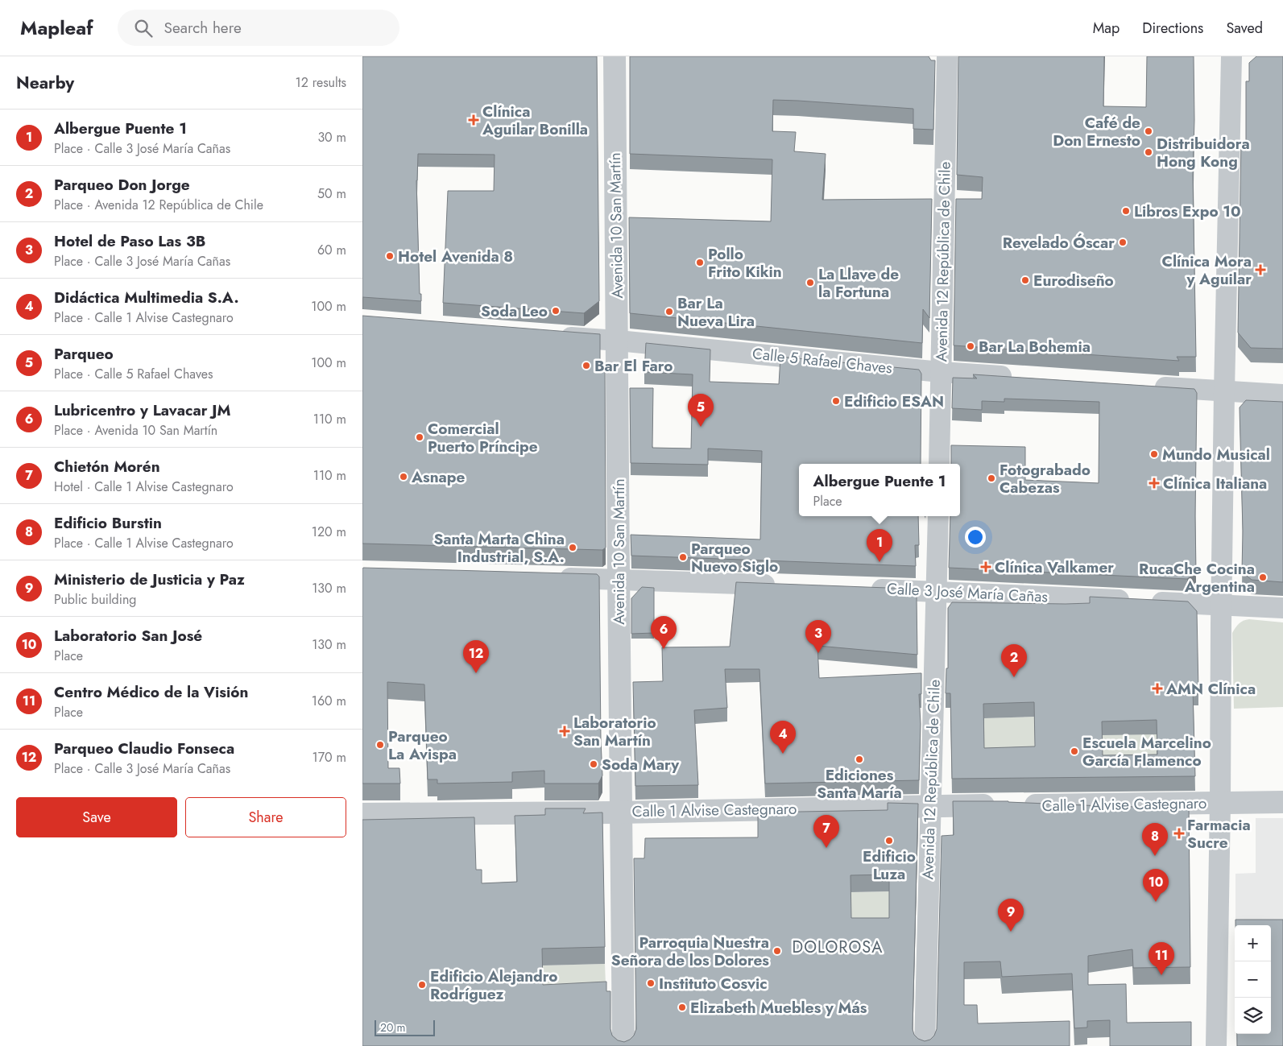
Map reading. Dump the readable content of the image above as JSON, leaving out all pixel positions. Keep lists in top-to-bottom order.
{
  "streets": {
    "street": [
      "Avenida 10 San Martín",
      "Avenida 12 República de Chile",
      "Calle 5 Rafael Chaves",
      "Calle 3 José María Cañas",
      "Calle 1 Alvise Castegnaro"
    ]
  },
  "crossings": [
    ["Avenida 10 San Martín", "Calle 5 Rafael Chaves"],
    ["Avenida 10 San Martín", "Calle 1 Alvise Castegnaro"],
    ["Avenida 12 República de Chile", "Calle 5 Rafael Chaves"],
    ["Avenida 12 República de Chile", "Calle 3 José María Cañas"],
    ["Avenida 12 República de Chile", "Calle 1 Alvise Castegnaro"]
  ],
  "districts": ["DOLOROSA"],
  "places": {
    "health": [
      "Clínica Aguilar Bonilla",
      "Clínica Mora y Aguilar",
      "Clínica Italiana",
      "Clínica Valkamer",
      "AMN Clínica",
      "Laboratorio San Martín",
      "Farmacia Sucre"
    ],
    "other": [
      "Café de Don Ernesto",
      "Distribuidora Hong Kong",
      "Libros Expo 10",
      "Revelado Óscar",
      "Hotel Avenida 8",
      "Pollo Frito Kikin",
      "Eurodiseño",
      "La Llave de la Fortuna",
      "Soda Leo",
      "Bar La Nueva Lira",
      "Bar La Bohemia",
      "Bar El Faro",
      "Edificio ESAN",
      "Comercial Puerto Príncipe",
      "Mundo Musical",
      "Asnape",
      "Fotograbado Cabezas",
      "Santa Marta China Industrial, S.A.",
      "Parqueo Nuevo Siglo",
      "RucaChe Cocina Argentina",
      "Parqueo La Avispa",
      "Escuela Marcelino García Flamenco",
      "Ediciones Santa María",
      "Soda Mary",
      "Edificio Luza",
      "Parroquia Nuestra Señora de los Dolores",
      "Instituto Cosvic",
      "Edificio Alejandro Rodríguez",
      "Elizabeth Muebles y Más"
    ]
  },
  "scale_bar": "20 m",
  "page": {
    "header": "Mapleaf",
    "search": "Search here",
    "nav": ["Map", "Directions", "Saved"],
    "heading": ["Nearby", "12 results"],
    "list": [
      {
        "mark": "1",
        "name": "Albergue Puente 1",
        "note": "Place · Calle 3 José María Cañas",
        "value": "30 m"
      },
      {
        "mark": "2",
        "name": "Parqueo Don Jorge",
        "note": "Place · Avenida 12 República de Chile",
        "value": "50 m"
      },
      {
        "mark": "3",
        "name": "Hotel de Paso Las 3B",
        "note": "Place · Calle 3 José María Cañas",
        "value": "60 m"
      },
      {
        "mark": "4",
        "name": "Didáctica Multimedia S.A.",
        "note": "Place · Calle 1 Alvise Castegnaro",
        "value": "100 m"
      },
      {
        "mark": "5",
        "name": "Parqueo",
        "note": "Place · Calle 5 Rafael Chaves",
        "value": "100 m"
      },
      {
        "mark": "6",
        "name": "Lubricentro y Lavacar JM",
        "note": "Place · Avenida 10 San Martín",
        "value": "110 m"
      },
      {
        "mark": "7",
        "name": "Chietón Morén",
        "note": "Hotel · Calle 1 Alvise Castegnaro",
        "value": "110 m"
      },
      {
        "mark": "8",
        "name": "Edificio Burstin",
        "note": "Place · Calle 1 Alvise Castegnaro",
        "value": "120 m"
      },
      {
        "mark": "9",
        "name": "Ministerio de Justicia y Paz",
        "note": "Public building",
        "value": "130 m"
      },
      {
        "mark": "10",
        "name": "Laboratorio San José",
        "note": "Place",
        "value": "130 m"
      },
      {
        "mark": "11",
        "name": "Centro Médico de la Visión",
        "note": "Place",
        "value": "160 m"
      },
      {
        "mark": "12",
        "name": "Parqueo Claudio Fonseca",
        "note": "Place · Calle 3 José María Cañas",
        "value": "170 m"
      }
    ],
    "pins": [
      "5",
      "1",
      "6",
      "3",
      "12",
      "2",
      "4",
      "7",
      "8",
      "10",
      "9",
      "11"
    ],
    "popup": ["Albergue Puente 1", "Place"],
    "buttons": ["Save", "Share"],
    "map_buttons": ["+", "−"],
    "scale": "20 m"
  }
}
